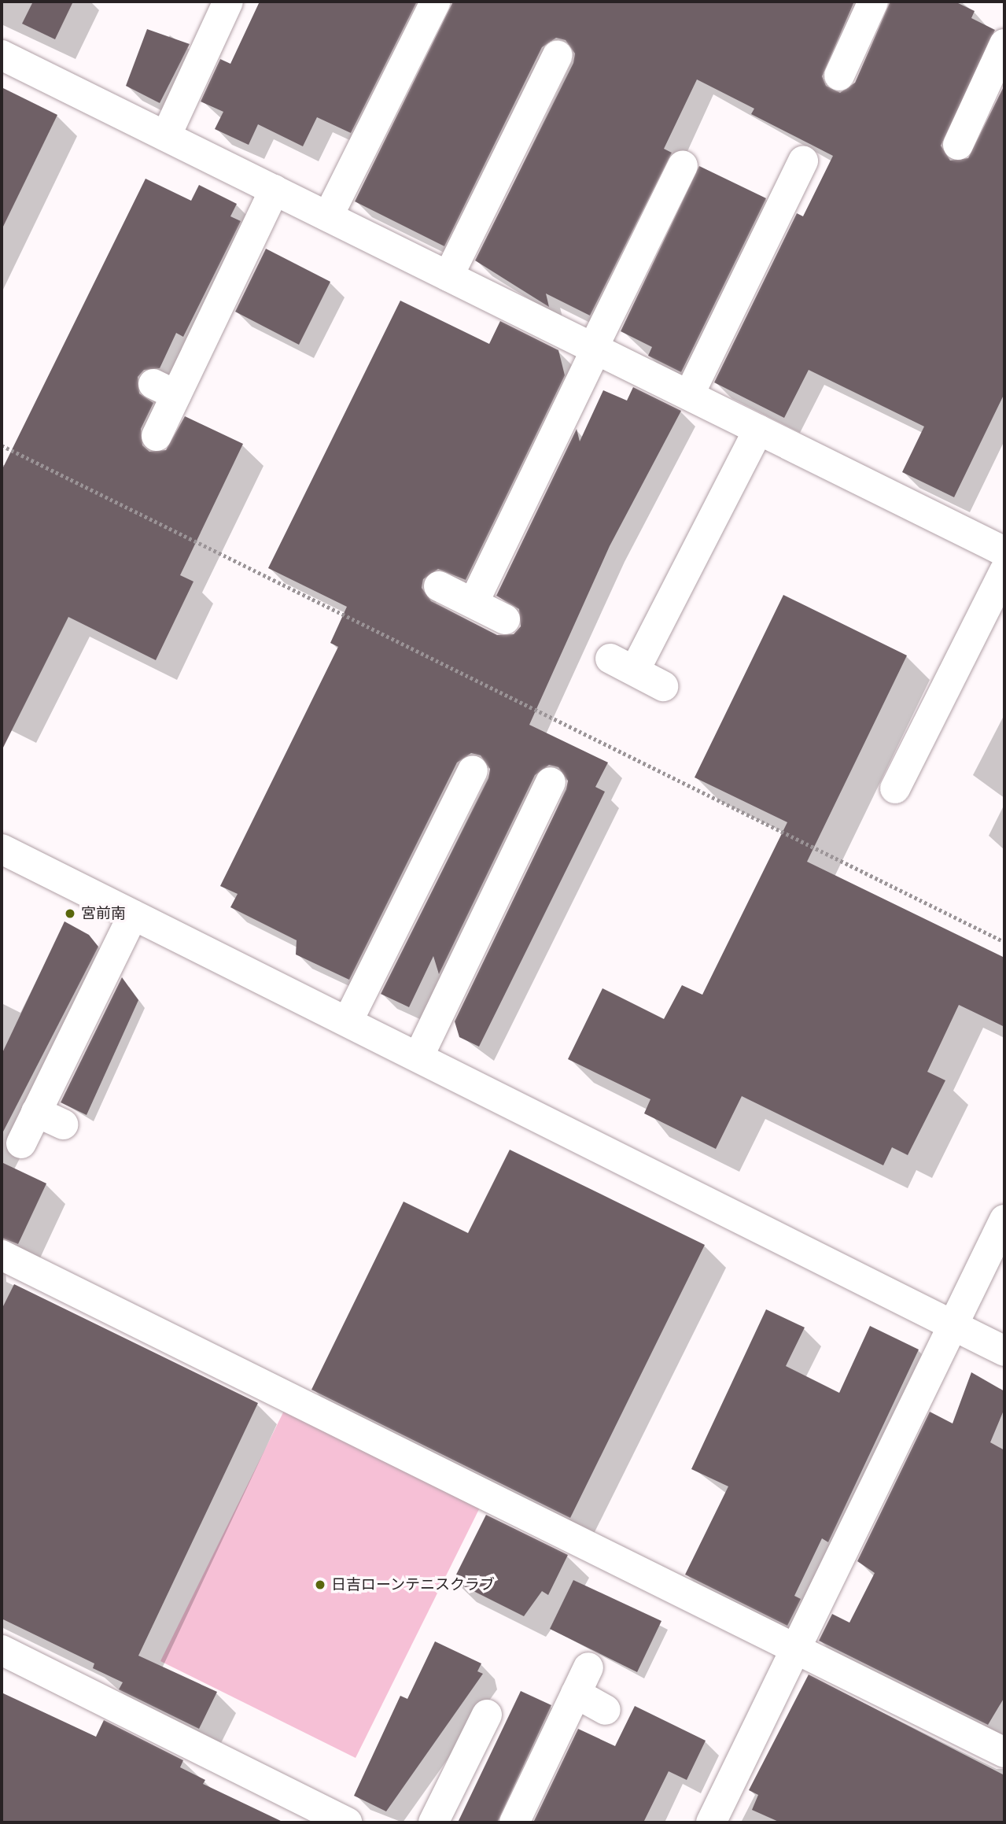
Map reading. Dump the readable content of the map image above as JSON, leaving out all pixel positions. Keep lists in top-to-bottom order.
{
  "places": ["宮前南", "日吉ローンテニスクラブ"]
}
